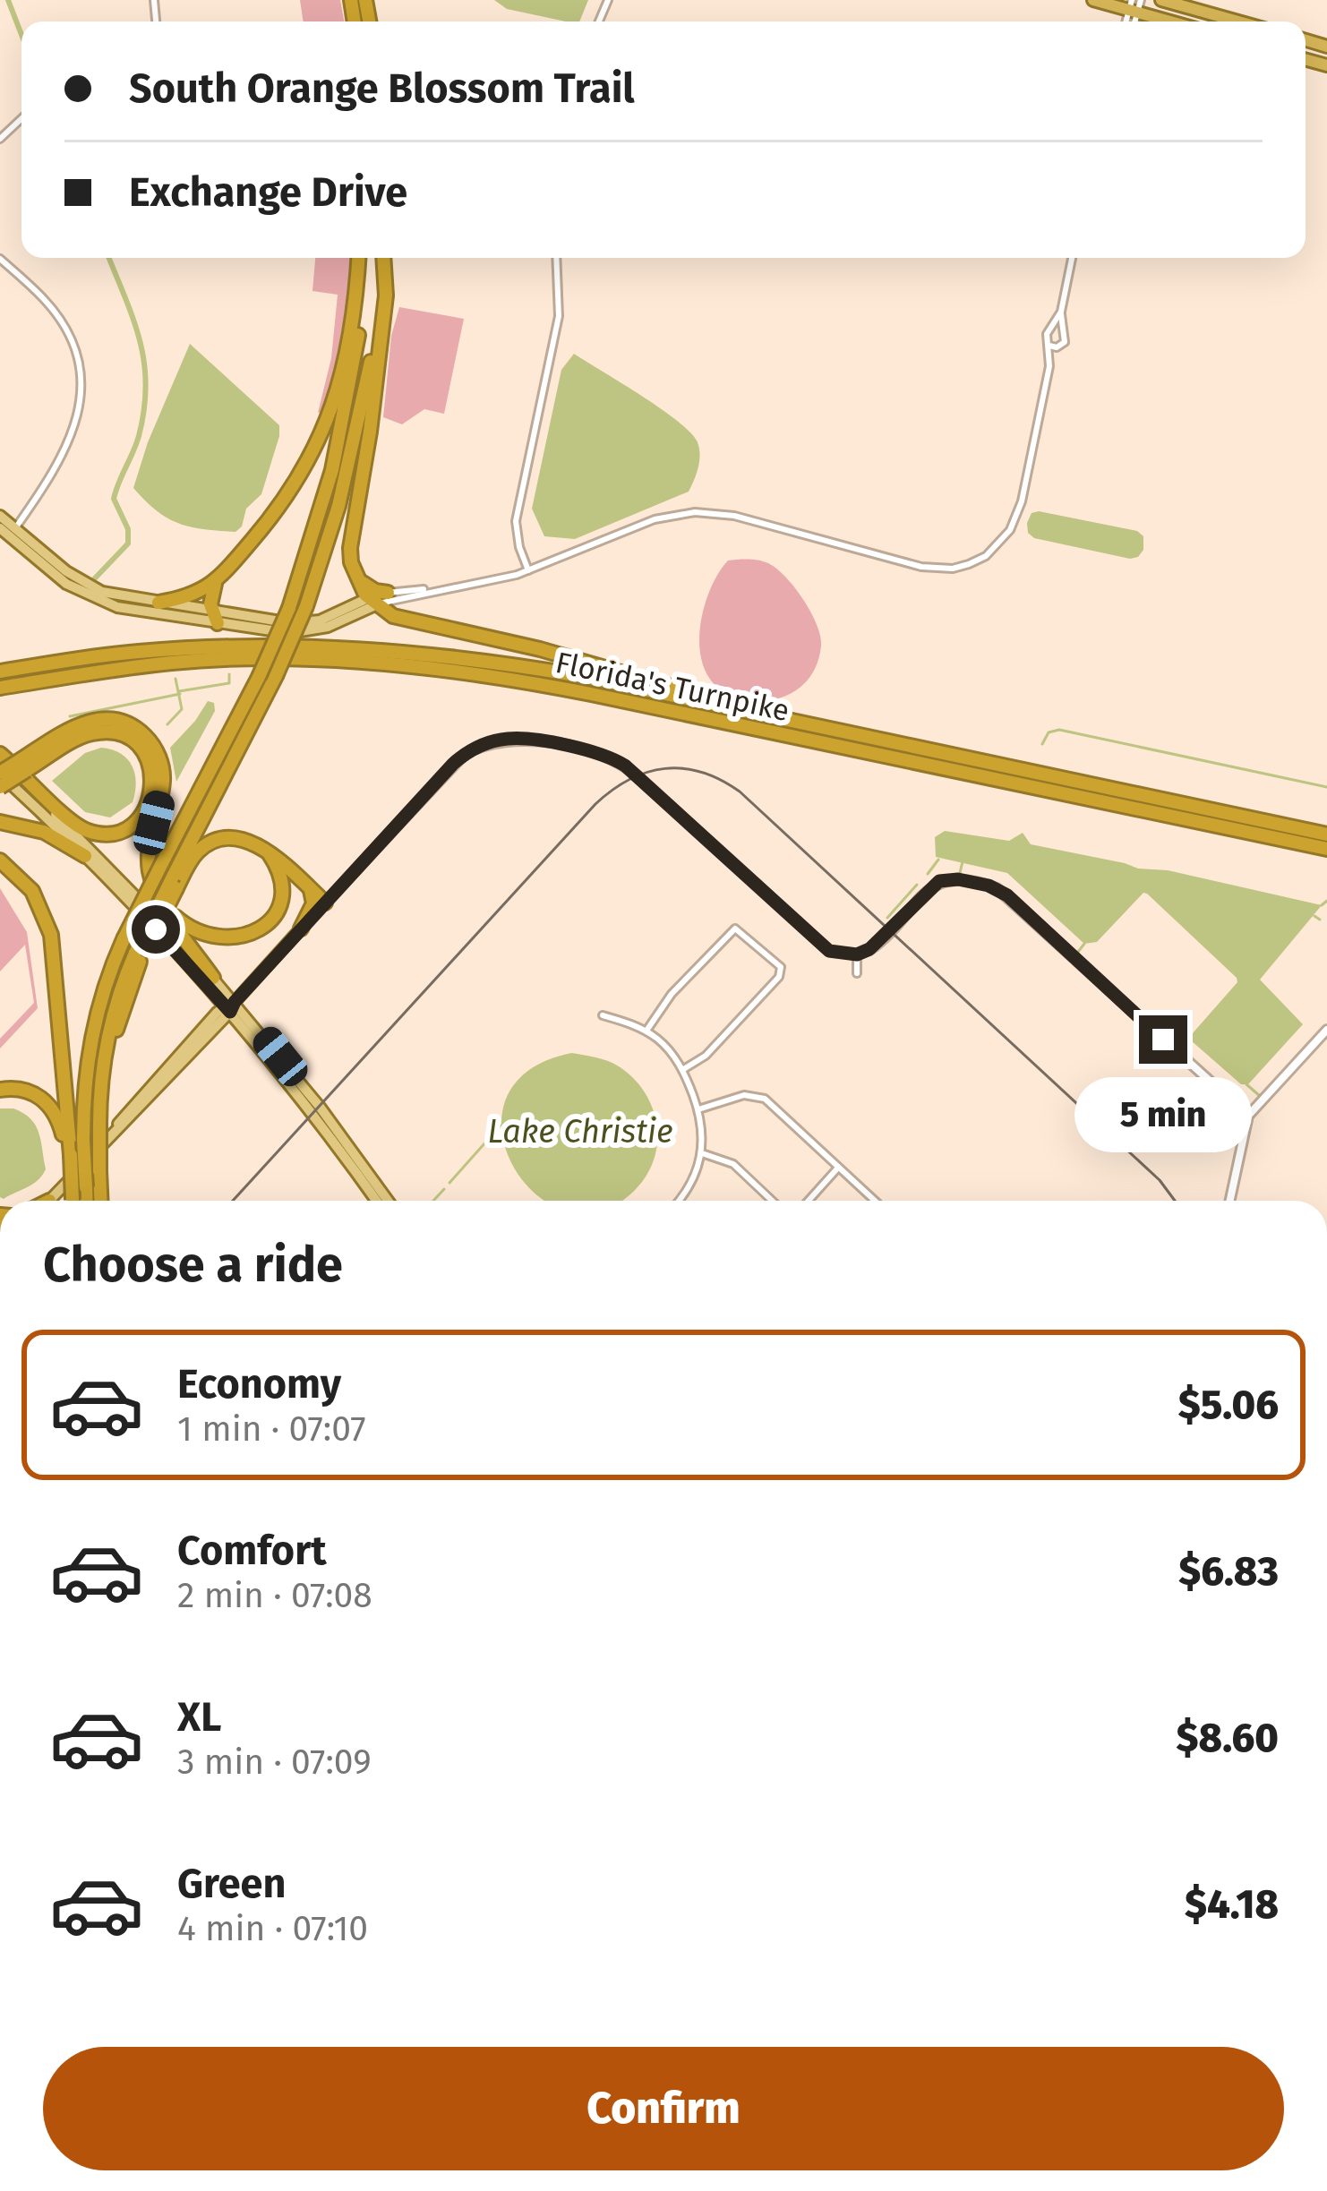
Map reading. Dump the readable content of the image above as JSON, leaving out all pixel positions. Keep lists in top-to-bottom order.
{
  "streets": {
    "highway": ["Florida's Turnpike"]
  },
  "water": ["Lake Christie"],
  "page": {
    "banner": ["South Orange Blossom Trail", "Exchange Drive"],
    "bubble": "5 min",
    "heading": "Choose a ride",
    "list": [
      {
        "name": "Economy",
        "note": "1 min · 07:07",
        "value": "$5.06"
      },
      {
        "name": "Comfort",
        "note": "2 min · 07:08",
        "value": "$6.83"
      },
      {
        "name": "XL",
        "note": "3 min · 07:09",
        "value": "$8.60"
      },
      {
        "name": "Green",
        "note": "4 min · 07:10",
        "value": "$4.18"
      }
    ],
    "buttons": "Confirm"
  }
}
